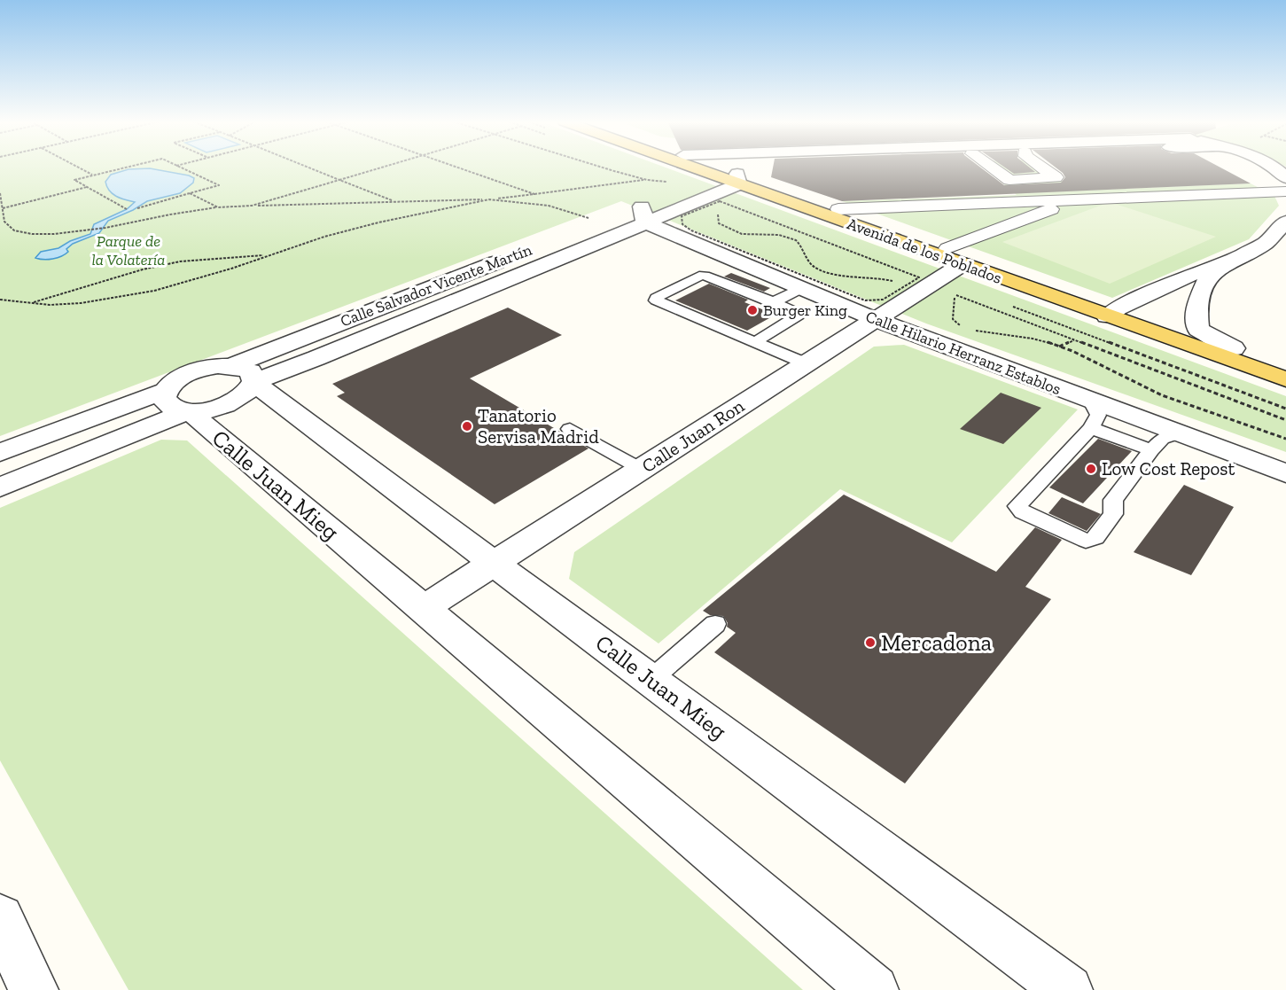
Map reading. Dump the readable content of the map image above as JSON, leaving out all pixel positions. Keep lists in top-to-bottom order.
{
  "streets": {
    "main road": ["Avenida de los Poblados"],
    "street": [
      "Calle Salvador Vicente Martín",
      "Calle Hilario Herranz Establos",
      "Calle Juan Ron",
      "Calle Juan Mieg"
    ]
  },
  "crossings": [
    ["Avenida de los Poblados", "Calle Salvador Vicente Martín"],
    ["Avenida de los Poblados", "Calle Juan Ron"],
    ["Calle Salvador Vicente Martín", "Calle Hilario Herranz Establos"],
    ["Calle Salvador Vicente Martín", "Calle Juan Mieg"],
    ["Calle Hilario Herranz Establos", "Calle Juan Ron"],
    ["Calle Juan Ron", "Calle Juan Mieg"]
  ],
  "parks": ["Parque de la Volatería"],
  "places": [
    "Burger King",
    "Tanatorio Servisa Madrid",
    "Low Cost Repost",
    "Mercadona"
  ]
}
